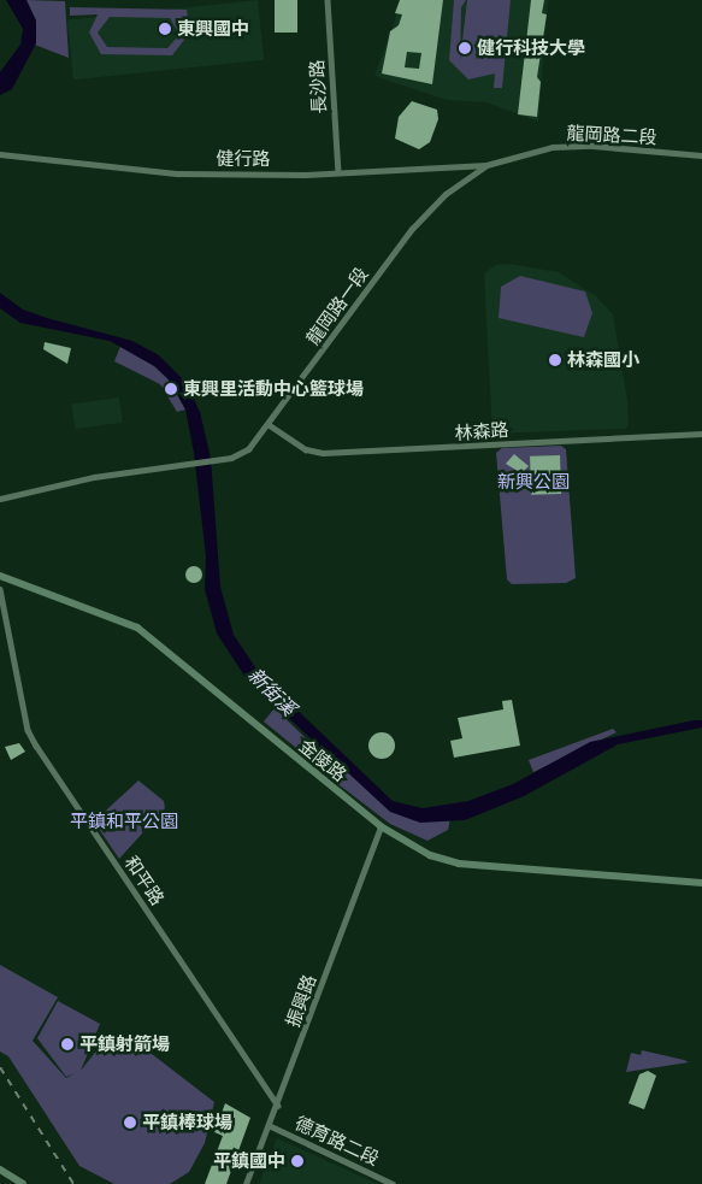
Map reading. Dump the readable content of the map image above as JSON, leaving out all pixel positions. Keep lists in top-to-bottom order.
{
  "streets": {
    "main road": ["金陵路"],
    "street": [
      "長沙路",
      "龍岡路二段",
      "健行路",
      "龍岡路一段",
      "林森路",
      "和平路",
      "振興路",
      "德育路二段"
    ]
  },
  "crossings": [
    ["長沙路", "健行路"],
    ["龍岡路二段", "健行路"],
    ["龍岡路二段", "龍岡路一段"],
    ["健行路", "龍岡路一段"],
    ["龍岡路一段", "林森路"],
    ["金陵路", "振興路"],
    ["和平路", "振興路"],
    ["振興路", "德育路二段"]
  ],
  "water": ["新街溪"],
  "parks": ["新興公園", "平鎮和平公園"],
  "places": [
    "東興國中",
    "健行科技大學",
    "林森國小",
    "東興里活動中心籃球場",
    "平鎮射箭場",
    "平鎮棒球場",
    "平鎮國中"
  ]
}
